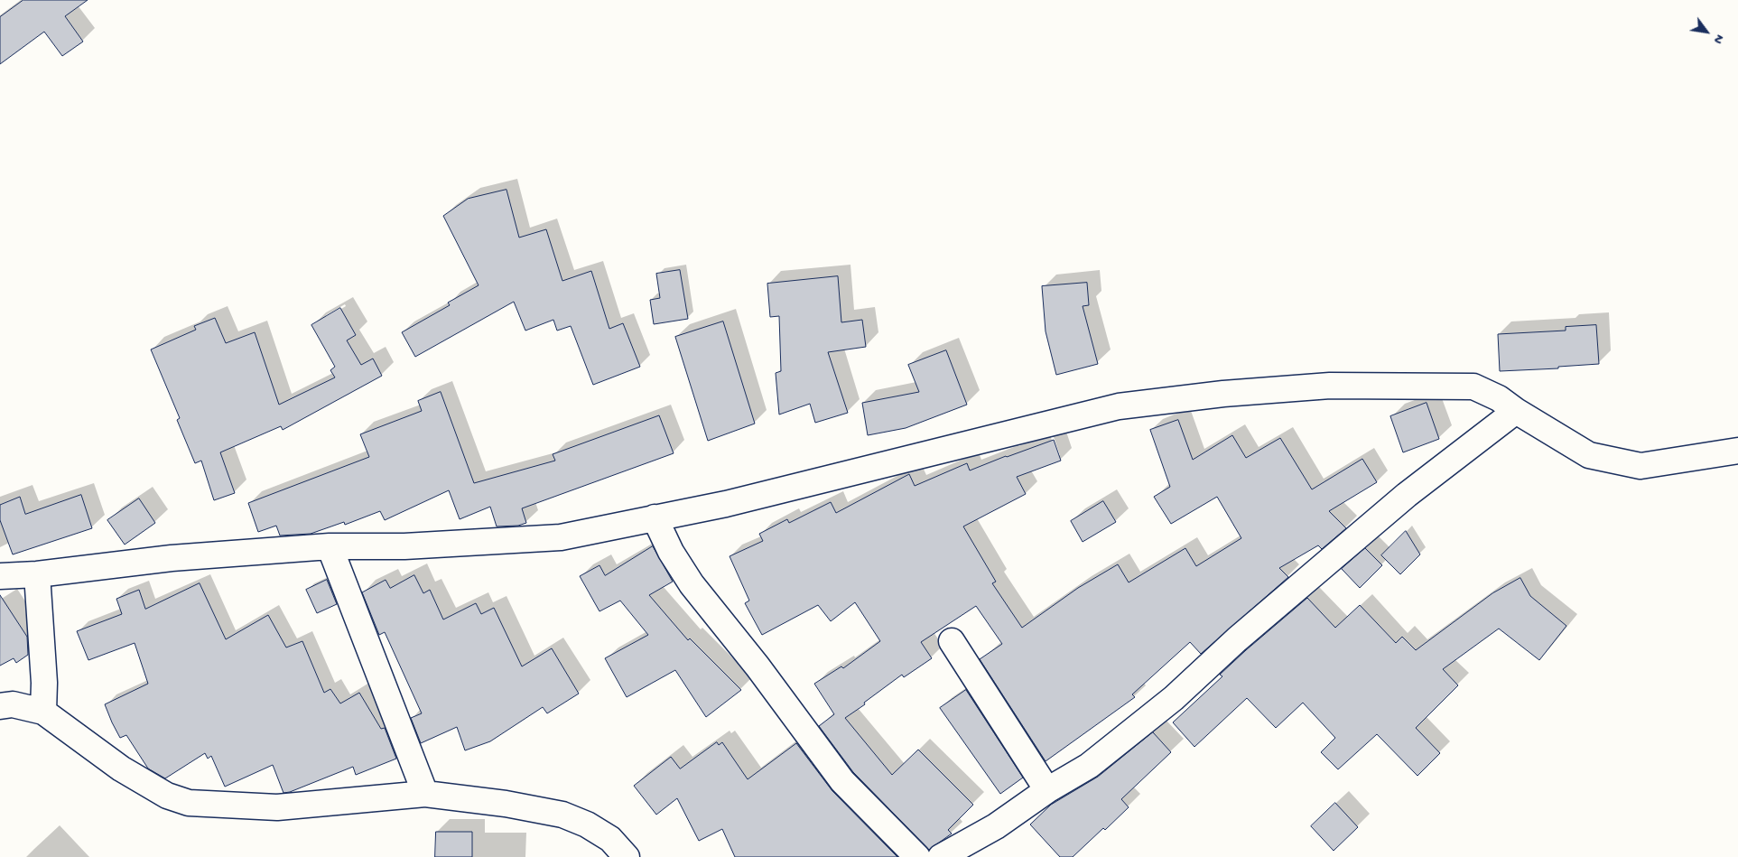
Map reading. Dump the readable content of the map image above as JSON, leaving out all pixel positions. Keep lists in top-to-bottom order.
{
  "north": "bottom right"
}
